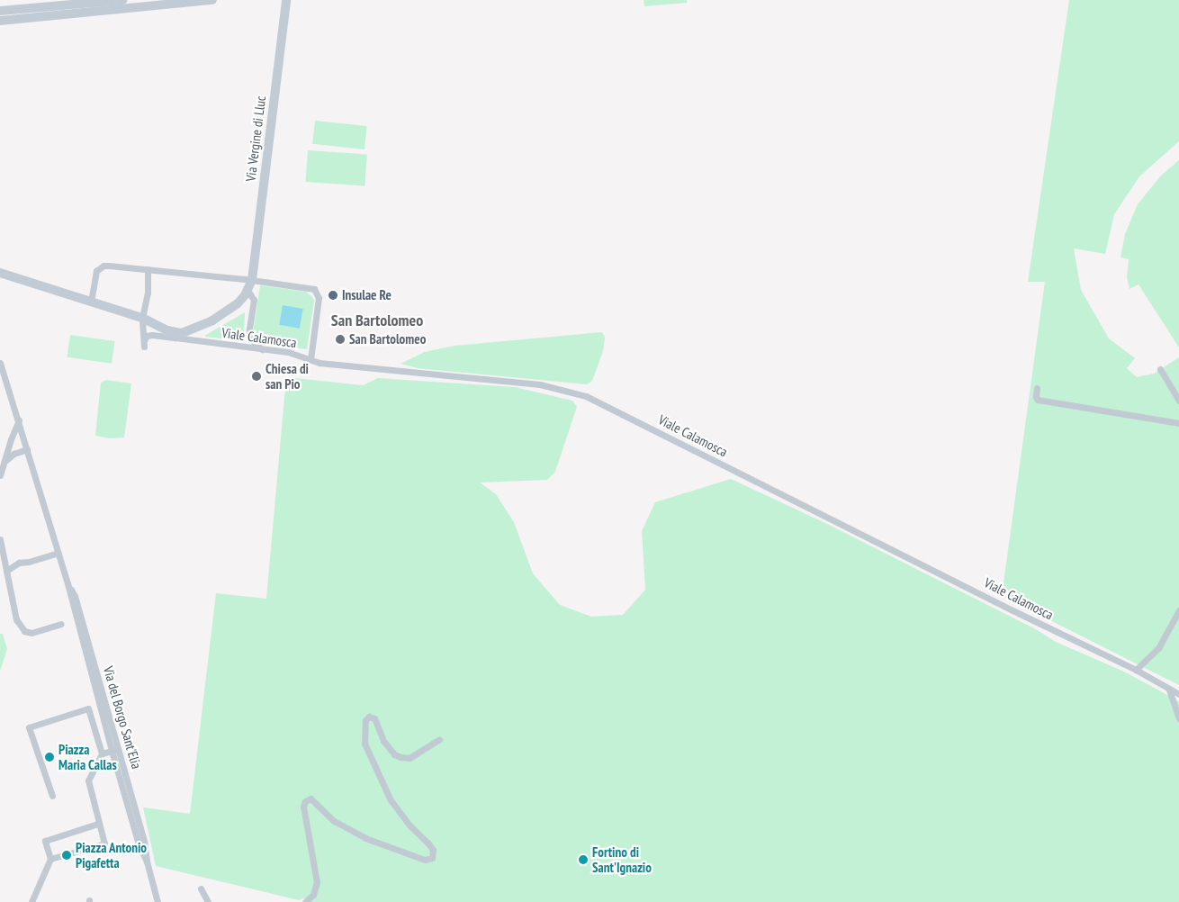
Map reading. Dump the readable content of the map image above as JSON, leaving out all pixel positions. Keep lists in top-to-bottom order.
{
  "streets": {
    "street": ["Via Vergine di Lluc", "Viale Calamosca", "Via del Borgo Sant'Elia"]
  },
  "districts": ["San Bartolomeo"],
  "places": [
    "Insulae Re",
    "San Bartolomeo",
    "Chiesa di san Pio",
    "Piazza Maria Callas",
    "Piazza Antonio Pigafetta",
    "Fortino di Sant'Ignazio"
  ]
}
